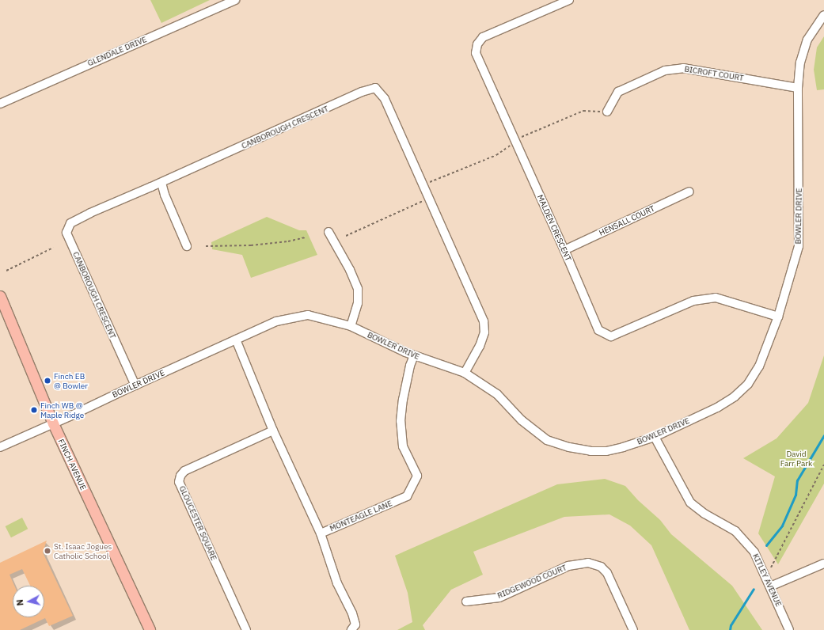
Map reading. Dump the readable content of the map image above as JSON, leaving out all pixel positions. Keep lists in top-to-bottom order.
{
  "streets": {
    "main road": ["FINCH AVENUE"],
    "street": [
      "GLENDALE DRIVE",
      "BICROFT COURT",
      "CANBOROUGH CRESCENT",
      "BOWLER DRIVE",
      "HENSALL COURT",
      "MALDEN CRESCENT",
      "MONTEAGLE LANE",
      "GLOUCESTER SQUARE",
      "KITLEY AVENUE",
      "RIDGEWOOD COURT"
    ]
  },
  "crossings": [
    ["BICROFT COURT", "BOWLER DRIVE"],
    ["CANBOROUGH CRESCENT", "BOWLER DRIVE"],
    ["BOWLER DRIVE", "MALDEN CRESCENT"],
    ["BOWLER DRIVE", "FINCH AVENUE"],
    ["BOWLER DRIVE", "MONTEAGLE LANE"],
    ["BOWLER DRIVE", "KITLEY AVENUE"],
    ["HENSALL COURT", "MALDEN CRESCENT"],
    ["MONTEAGLE LANE", "GLOUCESTER SQUARE"]
  ],
  "parks": ["David Farr Park"],
  "places": ["Finch EB @ Bowler", "Finch WB @ Maple Ridge", "St. Isaac Jogues Catholic School"],
  "north": "left"
}
